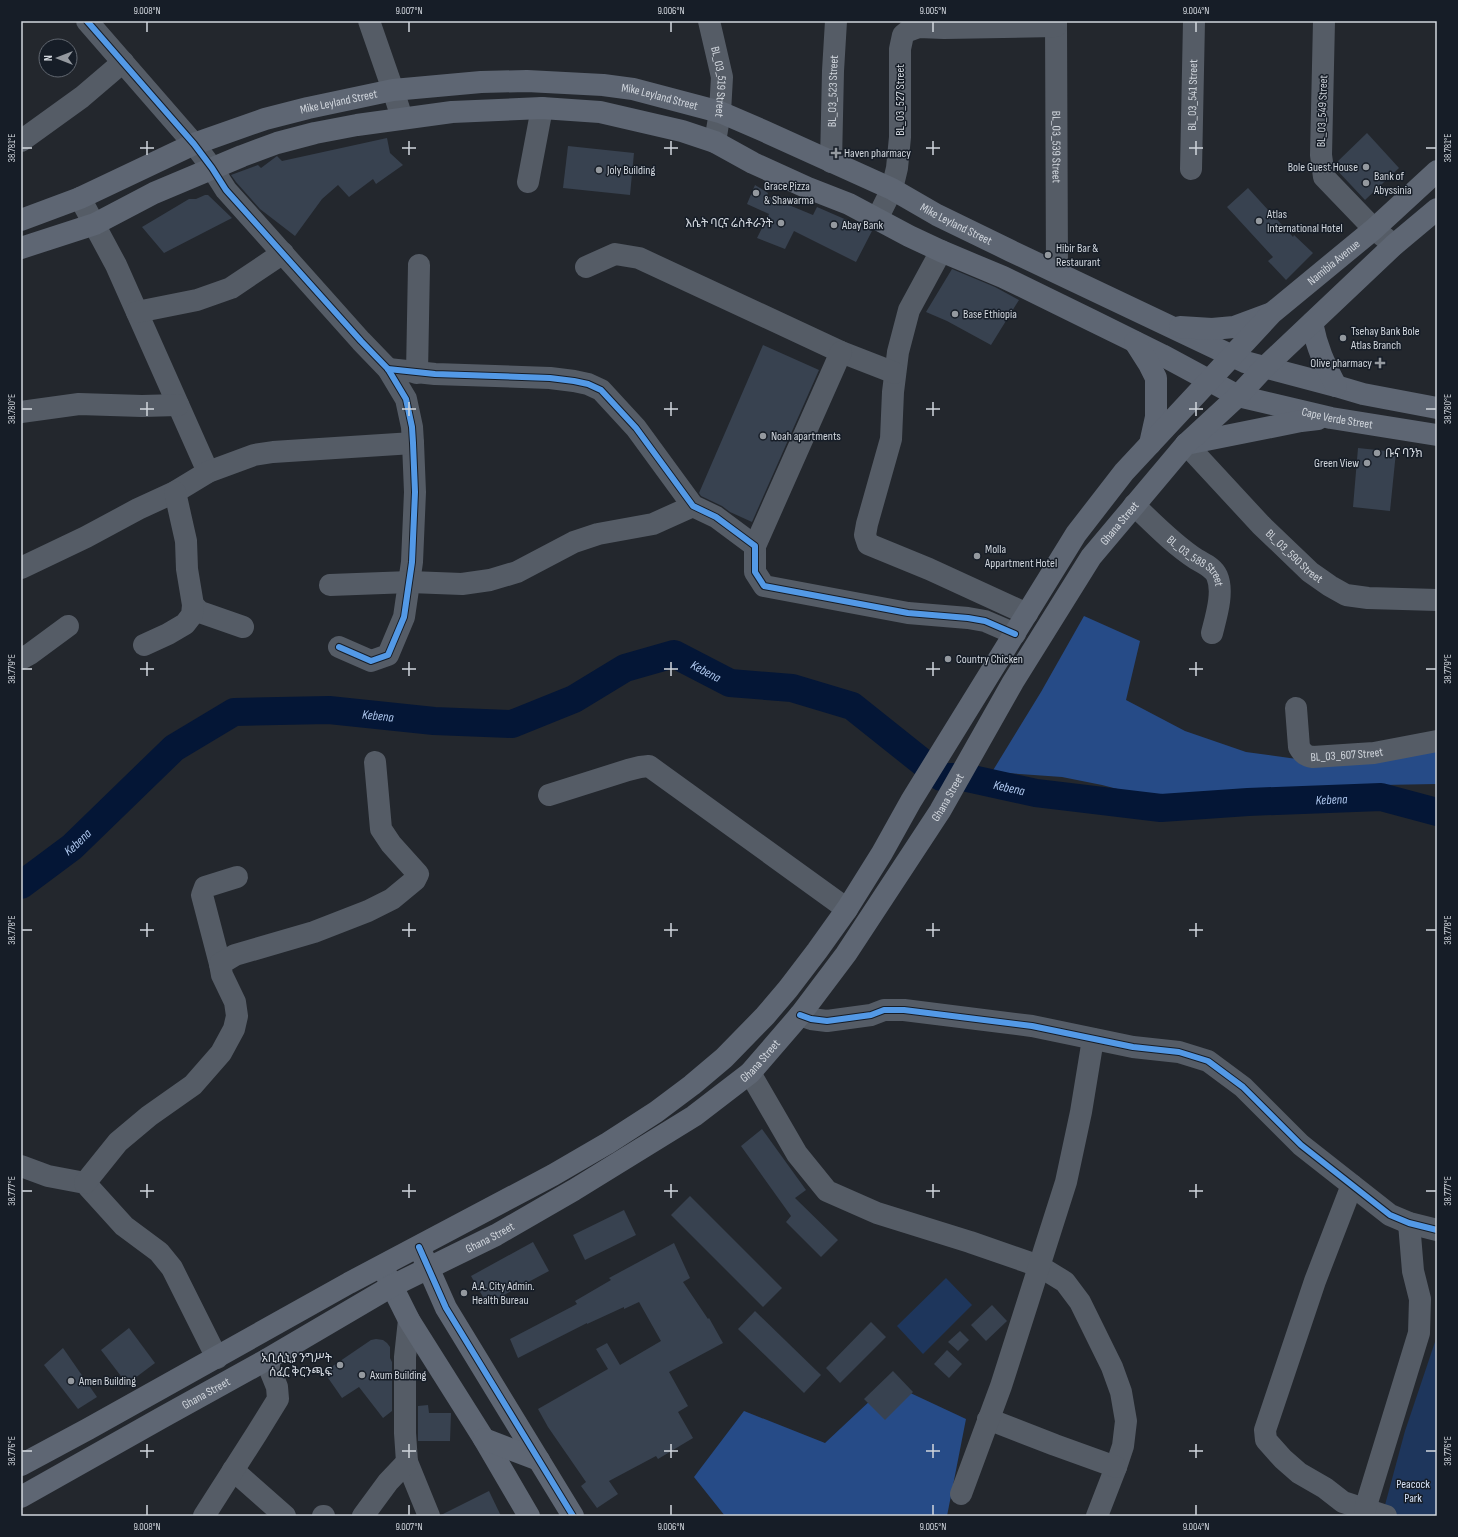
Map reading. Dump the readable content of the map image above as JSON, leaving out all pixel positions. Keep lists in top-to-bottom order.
{
  "streets": {
    "main road": [
      "Mike Leyland Street",
      "Namibia Avenue",
      "Cape Verde Street",
      "Ghana Street"
    ],
    "street": [
      "BL_03_519 Street",
      "BL_03_523 Street",
      "BL_03_541 Street",
      "BL_03_527 Street",
      "BL_03_549 Street",
      "BL_03_539 Street",
      "BL_03_590 Street",
      "BL_03_588 Street",
      "BL_03_607 Street"
    ]
  },
  "crossings": [
    ["BL_03_519 Street", "Mike Leyland Street"],
    ["BL_03_523 Street", "Mike Leyland Street"],
    ["Mike Leyland Street", "BL_03_527 Street"],
    ["Mike Leyland Street", "BL_03_539 Street"],
    ["Mike Leyland Street", "Namibia Avenue"],
    ["Mike Leyland Street", "Ghana Street"],
    ["BL_03_549 Street", "Namibia Avenue"],
    ["Cape Verde Street", "Ghana Street"],
    ["Ghana Street", "BL_03_590 Street"],
    ["Ghana Street", "BL_03_588 Street"]
  ],
  "water": ["Kebena"],
  "parks": ["Peacock Park"],
  "places": {
    "health": ["Haven pharmacy", "Olive pharmacy"],
    "other": [
      "Bole Guest House",
      "Joly Building",
      "Bank of Abyssinia",
      "Grace Pizza & Shawarma",
      "Atlas International Hotel",
      "እሴት ባርና ሬስቶራንት",
      "Abay Bank",
      "Hibir Bar & Restaurant",
      "Base Ethiopia",
      "Tsehay Bank Bole Atlas Branch",
      "Noah apartments",
      "ቡና ባንክ",
      "Green View",
      "Molla Appartment Hotel",
      "Country Chicken",
      "A.A. City Admin. Health Bureau",
      "አቢሲኒያ ንግሥት ሰፈር ቅርንጫፍ",
      "Axum Building",
      "Amen Building"
    ]
  },
  "north": "left",
  "coordinates": [
    "9.008°N",
    "9.007°N",
    "9.006°N",
    "9.005°N",
    "9.004°N",
    "38.781°E",
    "38.780°E",
    "38.779°E",
    "38.778°E",
    "38.777°E",
    "38.776°E"
  ]
}
